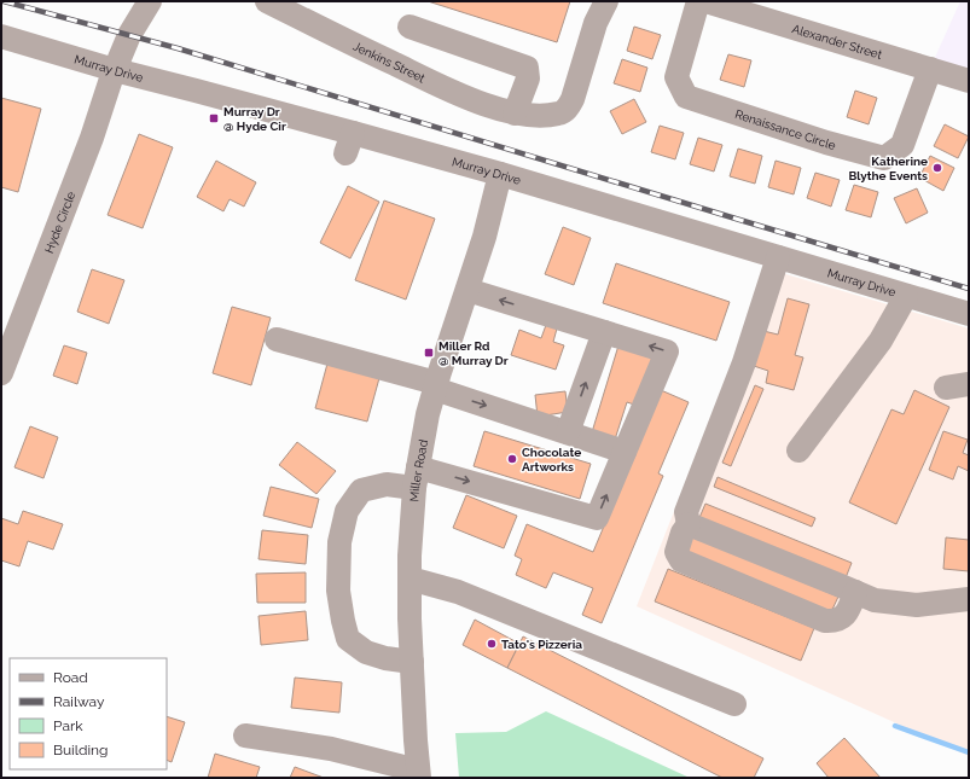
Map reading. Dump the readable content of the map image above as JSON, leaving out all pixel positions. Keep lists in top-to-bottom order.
{
  "streets": {
    "street": [
      "Alexander Street",
      "Jenkins Street",
      "Murray Drive",
      "Renaissance Circle",
      "Hyde Circle",
      "Miller Road"
    ]
  },
  "crossings": [
    ["Alexander Street", "Renaissance Circle"],
    ["Murray Drive", "Hyde Circle"],
    ["Murray Drive", "Miller Road"]
  ],
  "places": {
    "transit": ["Murray Dr @ Hyde Cir", "Miller Rd @ Murray Dr"],
    "other": ["Katherine Blythe Events", "Chocolate Artworks", "Tato's Pizzeria"]
  },
  "legend": [
    "Road",
    "Railway",
    "Park",
    "Building"
  ]
}
